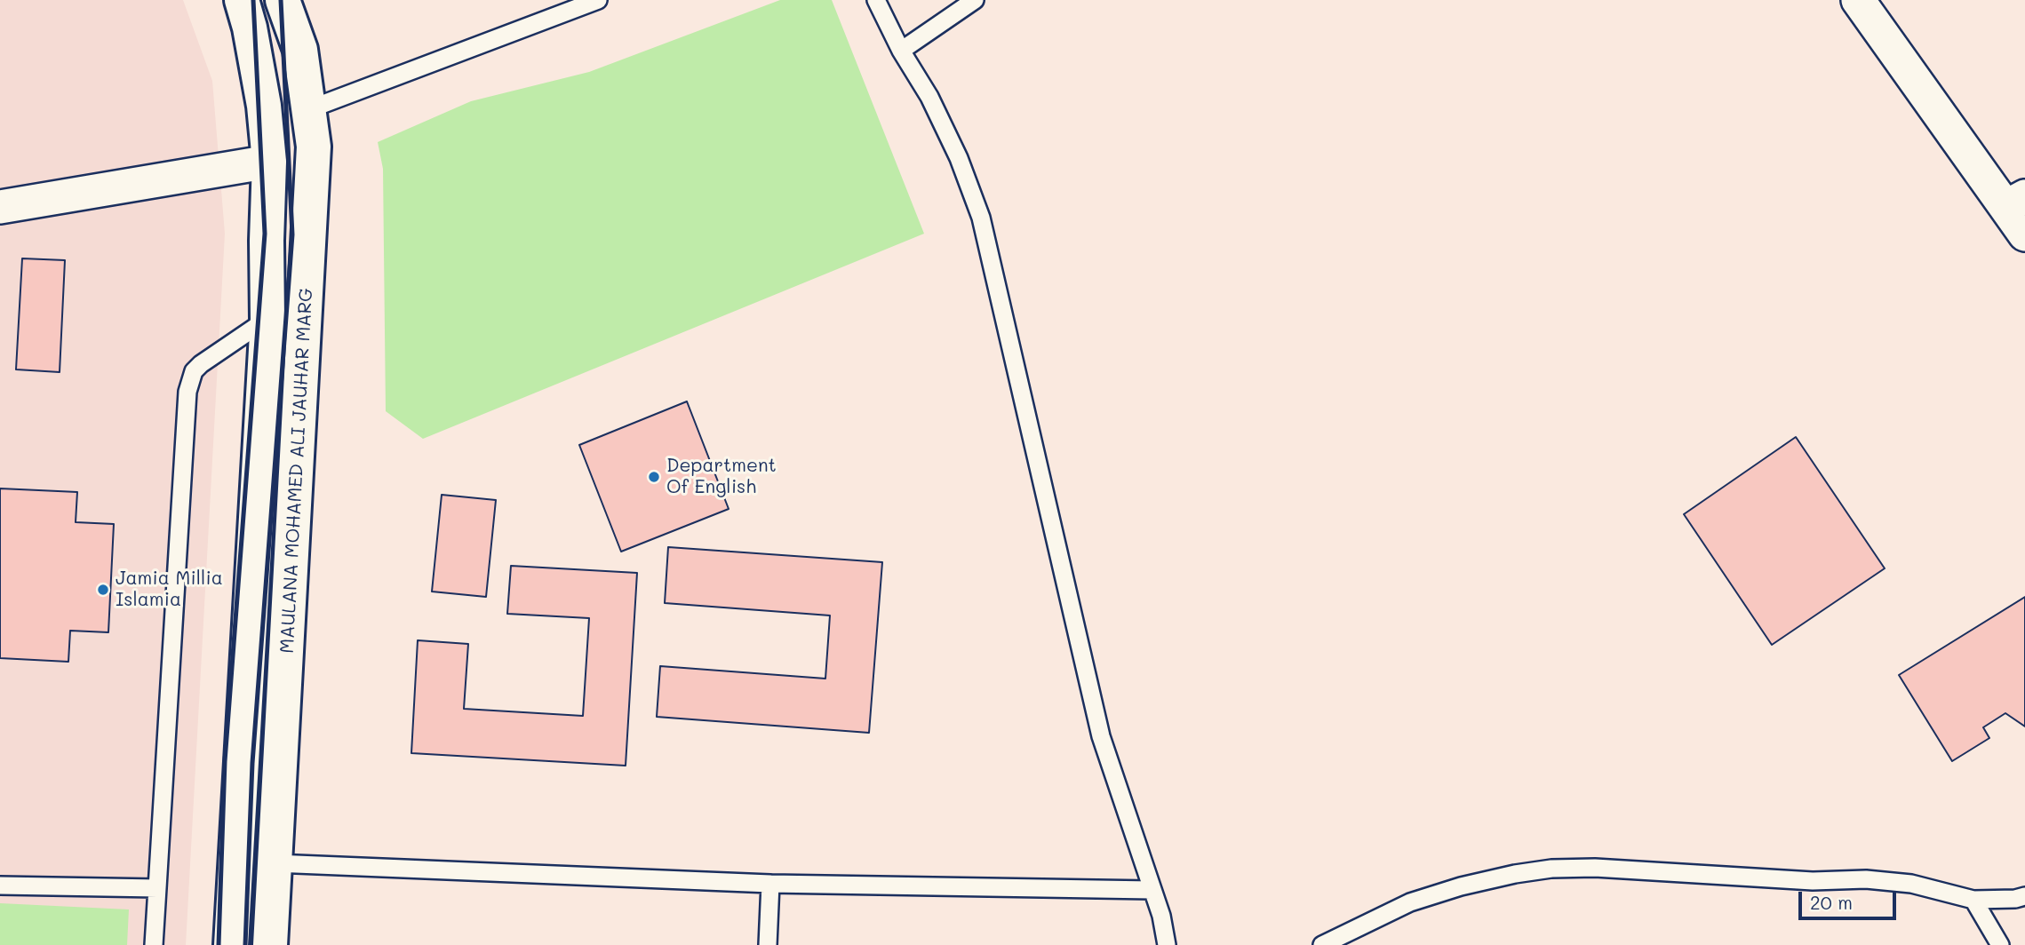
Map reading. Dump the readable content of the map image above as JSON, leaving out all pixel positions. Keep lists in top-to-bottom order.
{
  "streets": {
    "main road": ["MAULANA MOHAMED ALI JAUHAR MARG"]
  },
  "places": ["Department Of English", "Jamia Millia Islamia"],
  "scale_bar": "20 m"
}
